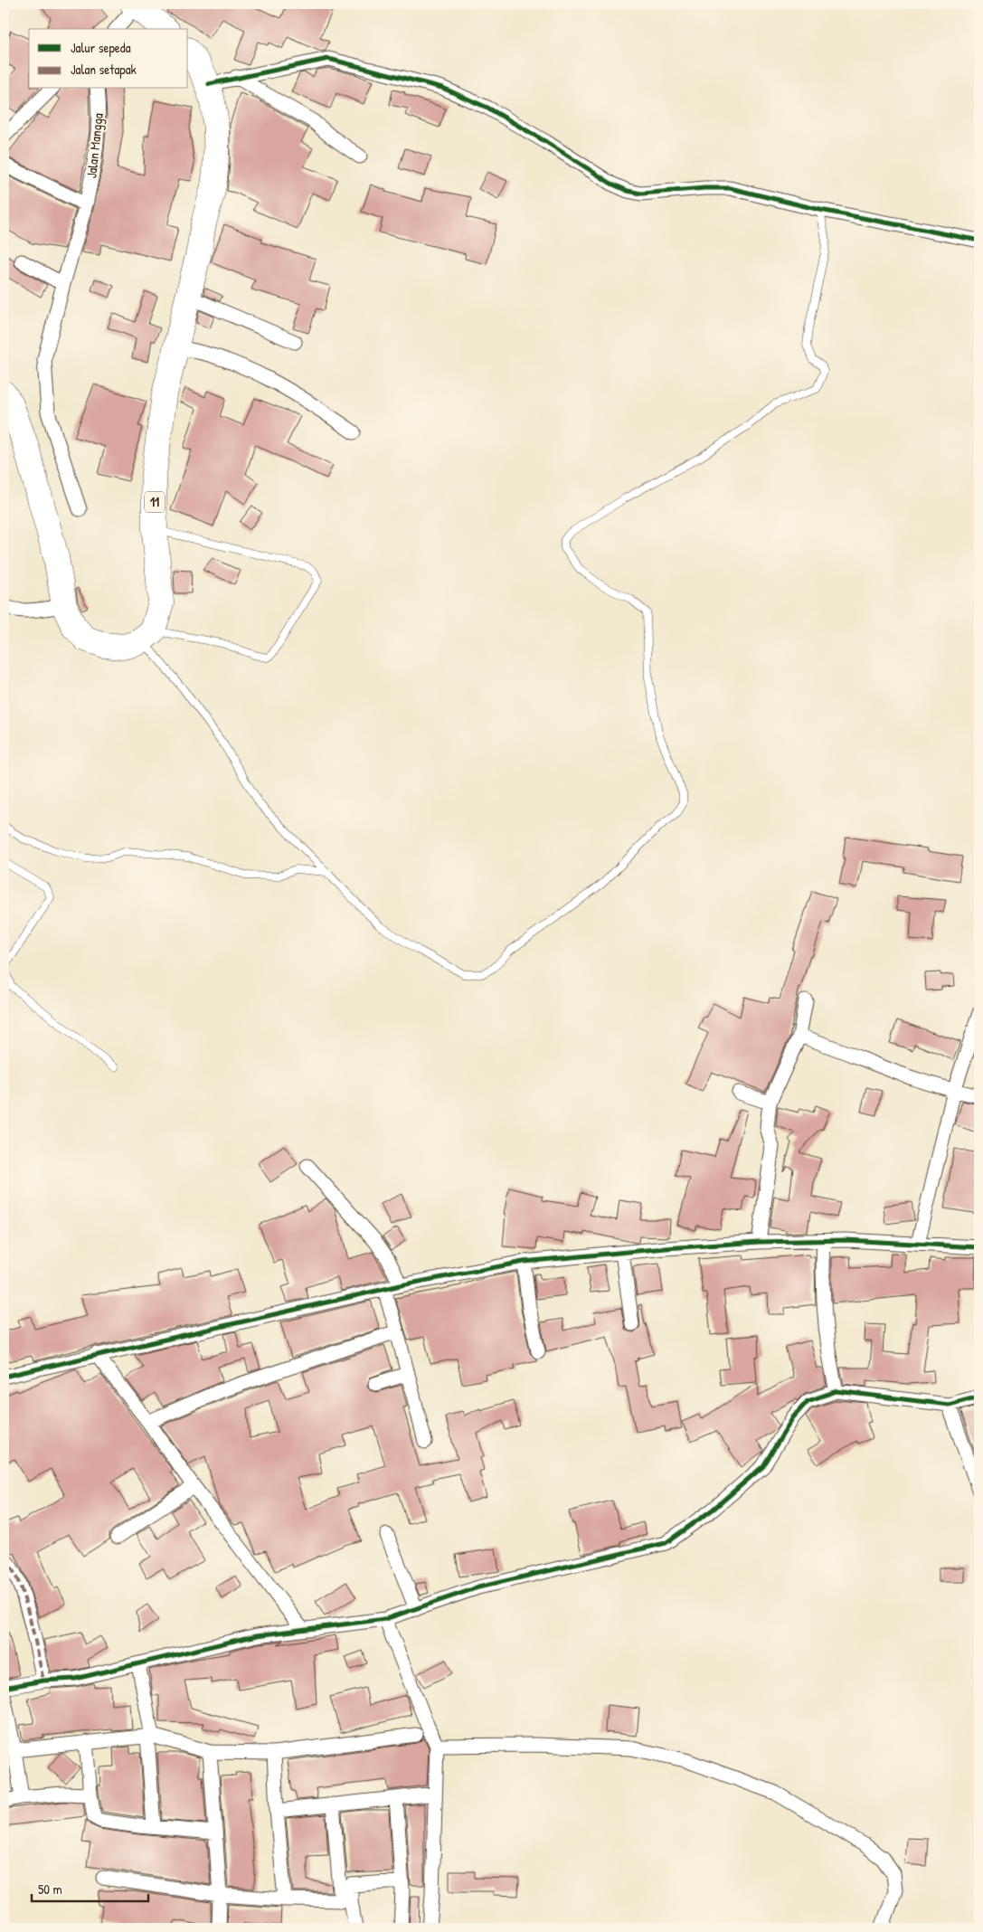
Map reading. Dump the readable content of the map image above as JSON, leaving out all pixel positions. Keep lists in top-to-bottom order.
{
  "streets": {
    "highway": ["11"],
    "street": ["Jalan Mangga"]
  },
  "legend": ["Jalur sepeda", "Jalan setapak"],
  "scale_bar": "50 m"
}
